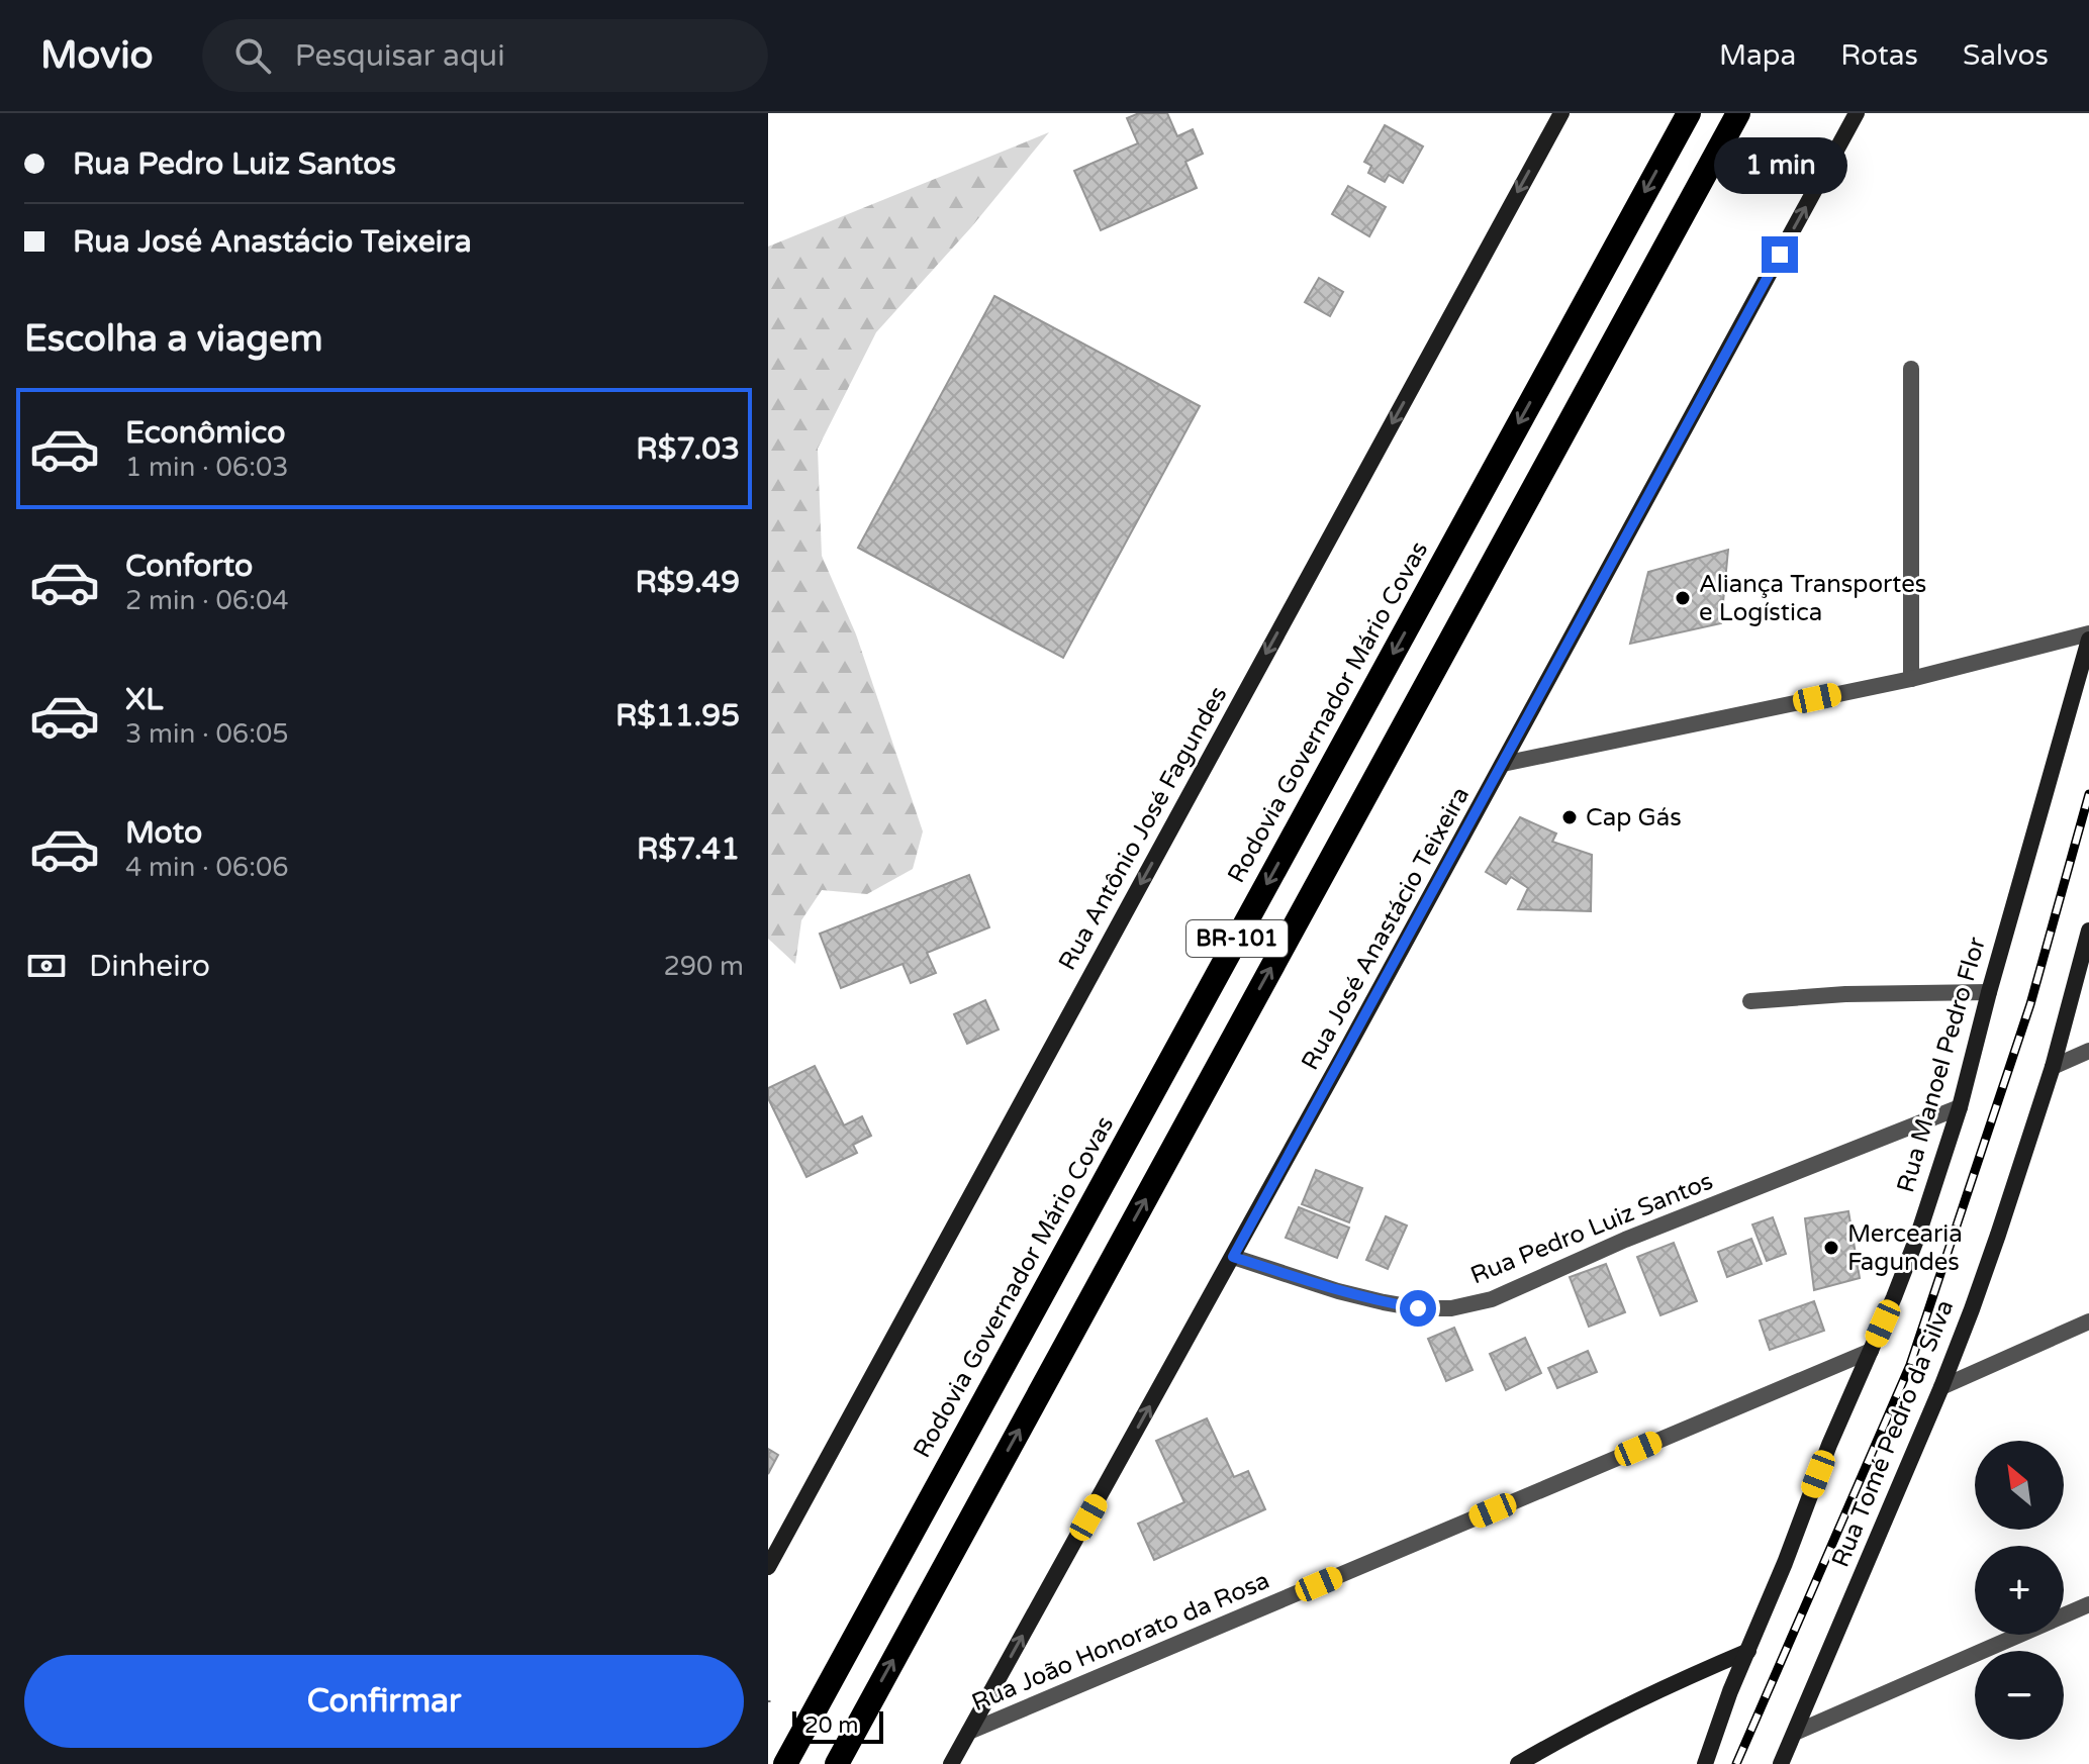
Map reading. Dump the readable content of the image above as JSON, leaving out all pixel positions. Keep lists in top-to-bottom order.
{
  "streets": {
    "highway": ["Rodovia Governador Mário Covas", "BR-101"],
    "main road": [
      "Rua Antônio José Fagundes",
      "Rua José Anastácio Teixeira",
      "Rua Manoel Pedro Flor",
      "Rua Tomé Pedro da Silva"
    ],
    "street": ["Rua Pedro Luiz Santos", "Rua João Honorato da Rosa"]
  },
  "crossings": [
    ["Rua José Anastácio Teixeira", "Rua Pedro Luiz Santos"],
    ["Rua José Anastácio Teixeira", "Rua João Honorato da Rosa"],
    ["Rua Manoel Pedro Flor", "Rua Pedro Luiz Santos"],
    ["Rua Manoel Pedro Flor", "Rua João Honorato da Rosa"]
  ],
  "one_way": ["Rua Antônio José Fagundes", "Rua José Anastácio Teixeira"],
  "places": ["Aliança Transportes e Logística", "Cap Gás", "Mercearia Fagundes"],
  "scale_bar": "20 m",
  "north": "top left",
  "page": {
    "header": "Movio",
    "search": "Pesquisar aqui",
    "nav": ["Mapa", "Rotas", "Salvos"],
    "banner": ["Rua Pedro Luiz Santos", "Rua José Anastácio Teixeira"],
    "bubble": "1 min",
    "heading": "Escolha a viagem",
    "list": [
      {
        "name": "Econômico",
        "note": "1 min · 06:03",
        "value": "R$7.03"
      },
      {
        "name": "Conforto",
        "note": "2 min · 06:04",
        "value": "R$9.49"
      },
      {
        "name": "XL",
        "note": "3 min · 06:05",
        "value": "R$11.95"
      },
      {
        "name": "Moto",
        "note": "4 min · 06:06",
        "value": "R$7.41"
      }
    ],
    "pay": ["Dinheiro", "290 m"],
    "map_buttons": ["+", "−"],
    "buttons": "Confirmar",
    "scale": "20 m"
  }
}
